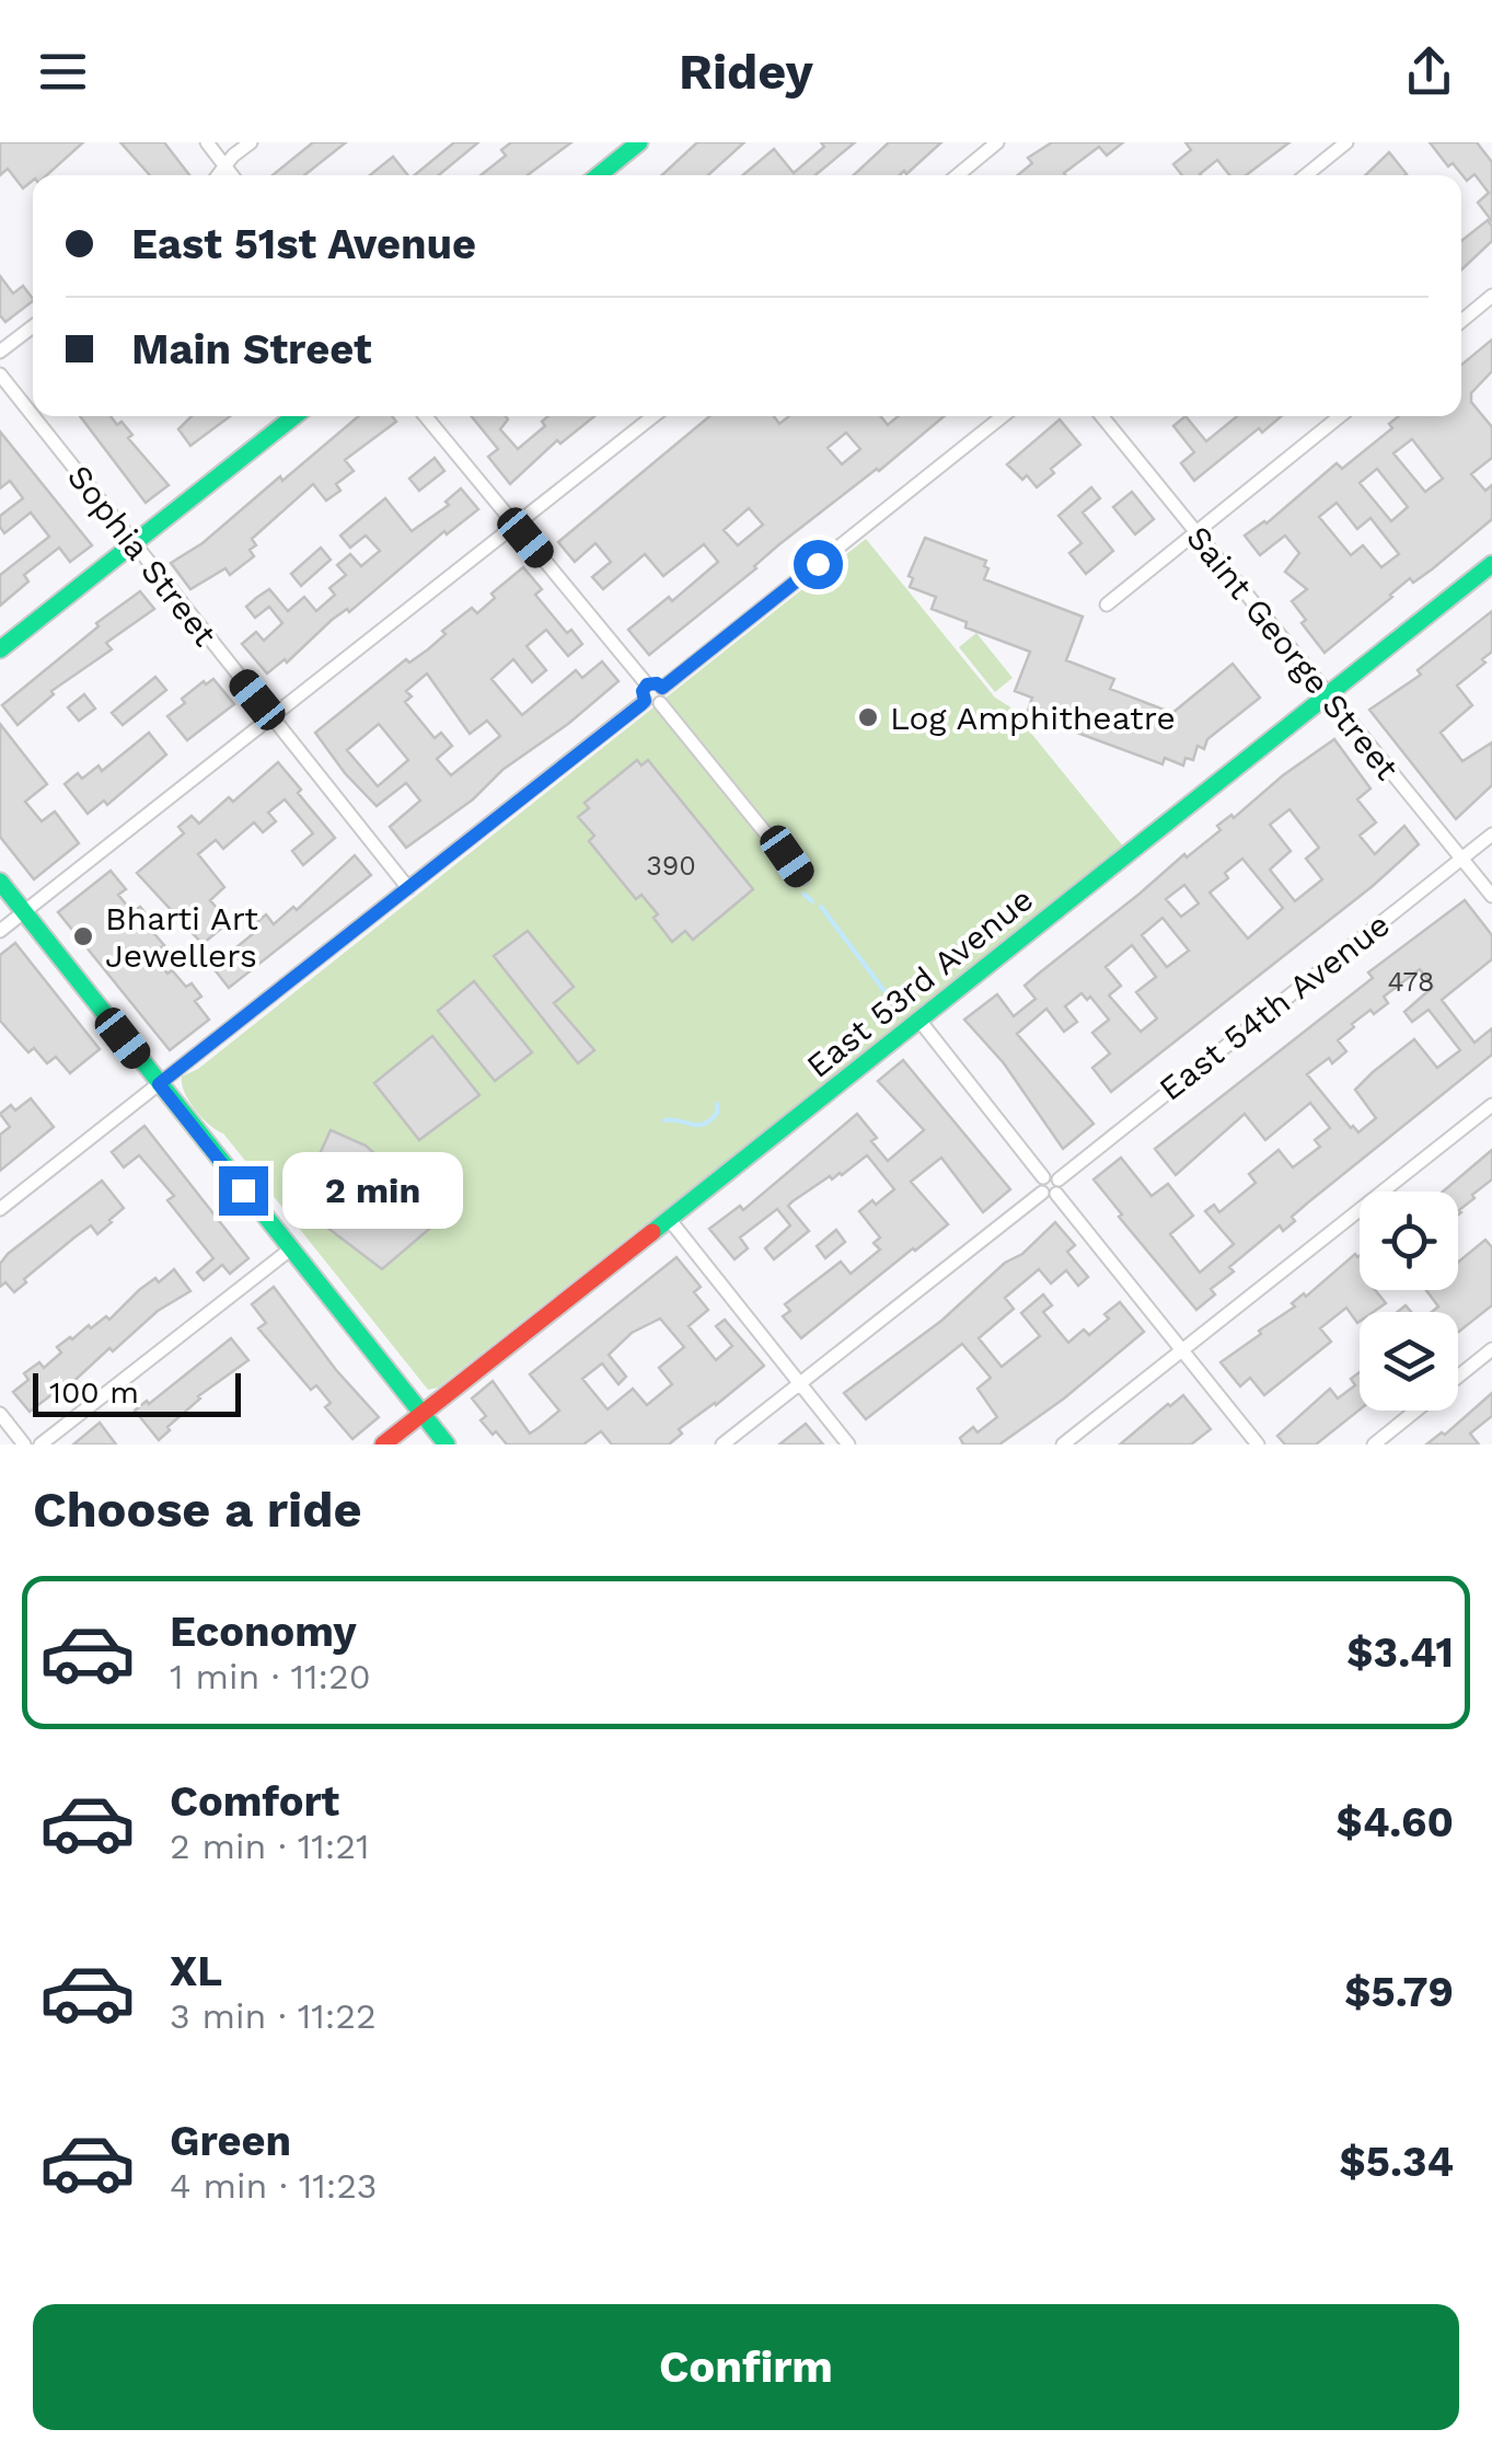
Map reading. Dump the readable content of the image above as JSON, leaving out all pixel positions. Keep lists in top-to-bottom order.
{
  "streets": {
    "street": [
      "Sophia Street",
      "Saint George Street",
      "East 53rd Avenue",
      "East 54th Avenue"
    ]
  },
  "crossings": [
    ["Saint George Street", "East 53rd Avenue"],
    ["Saint George Street", "East 54th Avenue"]
  ],
  "places": ["Log Amphitheatre", "Bharti Art Jewellers"],
  "house_numbers": ["390", "478"],
  "scale_bar": "100 m",
  "page": {
    "header": "Ridey",
    "banner": ["East 51st Avenue", "Main Street"],
    "bubble": "2 min",
    "scale": "100 m",
    "heading": "Choose a ride",
    "list": [
      {
        "name": "Economy",
        "note": "1 min · 11:20",
        "value": "$3.41"
      },
      {
        "name": "Comfort",
        "note": "2 min · 11:21",
        "value": "$4.60"
      },
      {
        "name": "XL",
        "note": "3 min · 11:22",
        "value": "$5.79"
      },
      {
        "name": "Green",
        "note": "4 min · 11:23",
        "value": "$5.34"
      }
    ],
    "buttons": "Confirm"
  }
}
